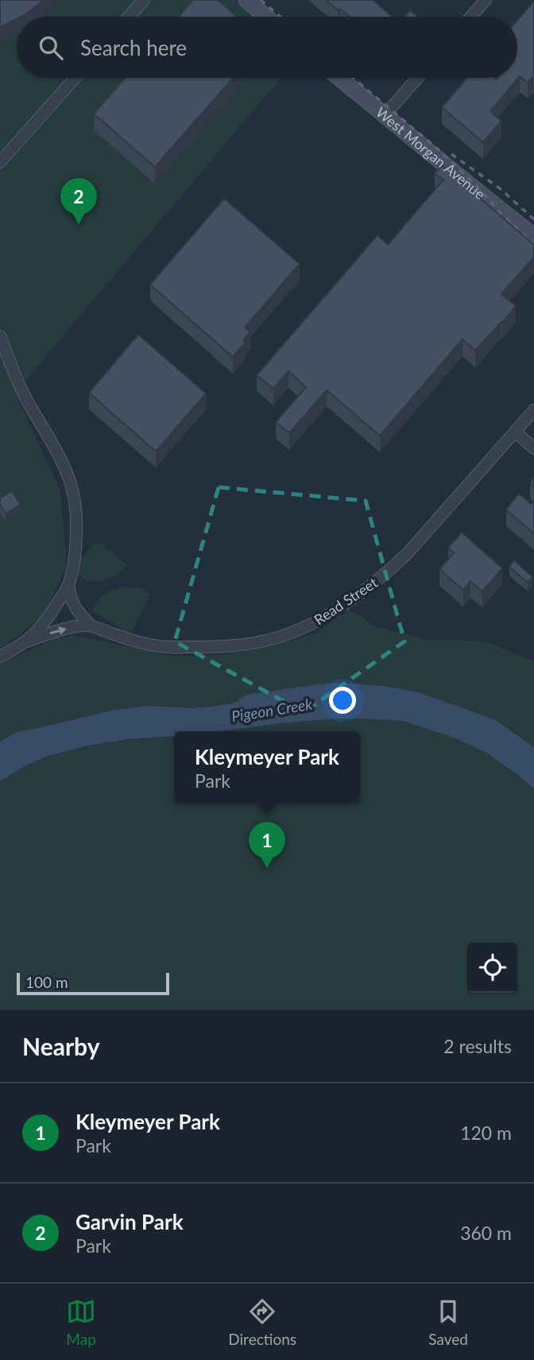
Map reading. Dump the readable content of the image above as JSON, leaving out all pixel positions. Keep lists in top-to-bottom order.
{
  "streets": {
    "street": ["West Morgan Avenue", "Read Street"]
  },
  "water": ["Pigeon Creek"],
  "scale_bar": "100 m",
  "page": {
    "search": "Search here",
    "pins": ["2", "1"],
    "popup": ["Kleymeyer Park", "Park"],
    "scale": "100 m",
    "heading": ["Nearby", "2 results"],
    "list": [
      {
        "mark": "1",
        "name": "Kleymeyer Park",
        "note": "Park",
        "value": "120 m"
      },
      {
        "mark": "2",
        "name": "Garvin Park",
        "note": "Park",
        "value": "360 m"
      }
    ],
    "nav": ["Map", "Directions", "Saved"]
  }
}
